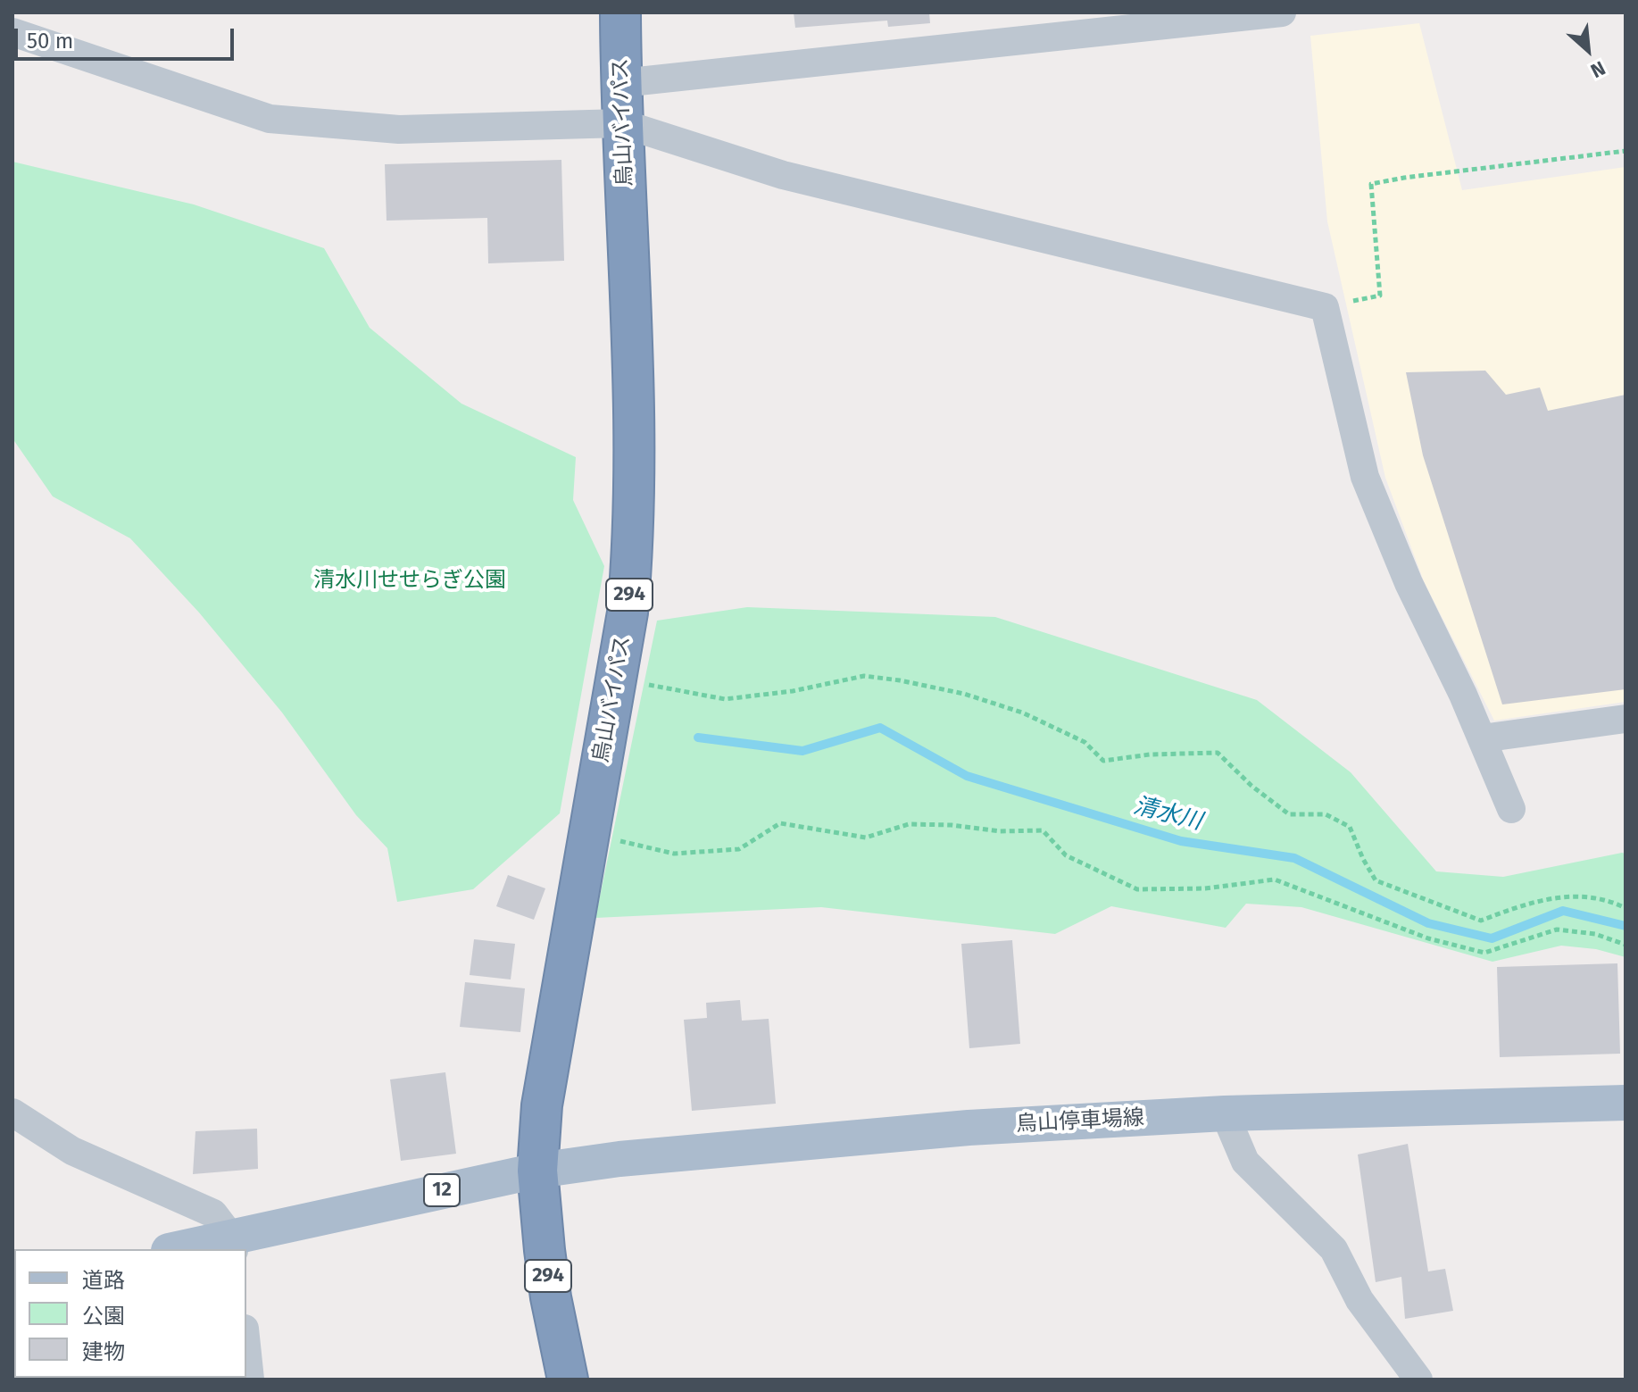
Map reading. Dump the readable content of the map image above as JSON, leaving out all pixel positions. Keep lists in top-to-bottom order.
{
  "streets": {
    "highway": ["烏山バイパス", "294"],
    "main road": ["烏山停車場線", "12"]
  },
  "crossings": [
    ["烏山バイパス", "烏山停車場線"],
    ["烏山バイパス", "12"],
    ["烏山停車場線", "12"]
  ],
  "water": ["清水川"],
  "parks": ["清水川せせらぎ公園"],
  "legend": ["道路", "公園", "建物"],
  "scale_bar": "50 m",
  "north": "bottom right"
}
